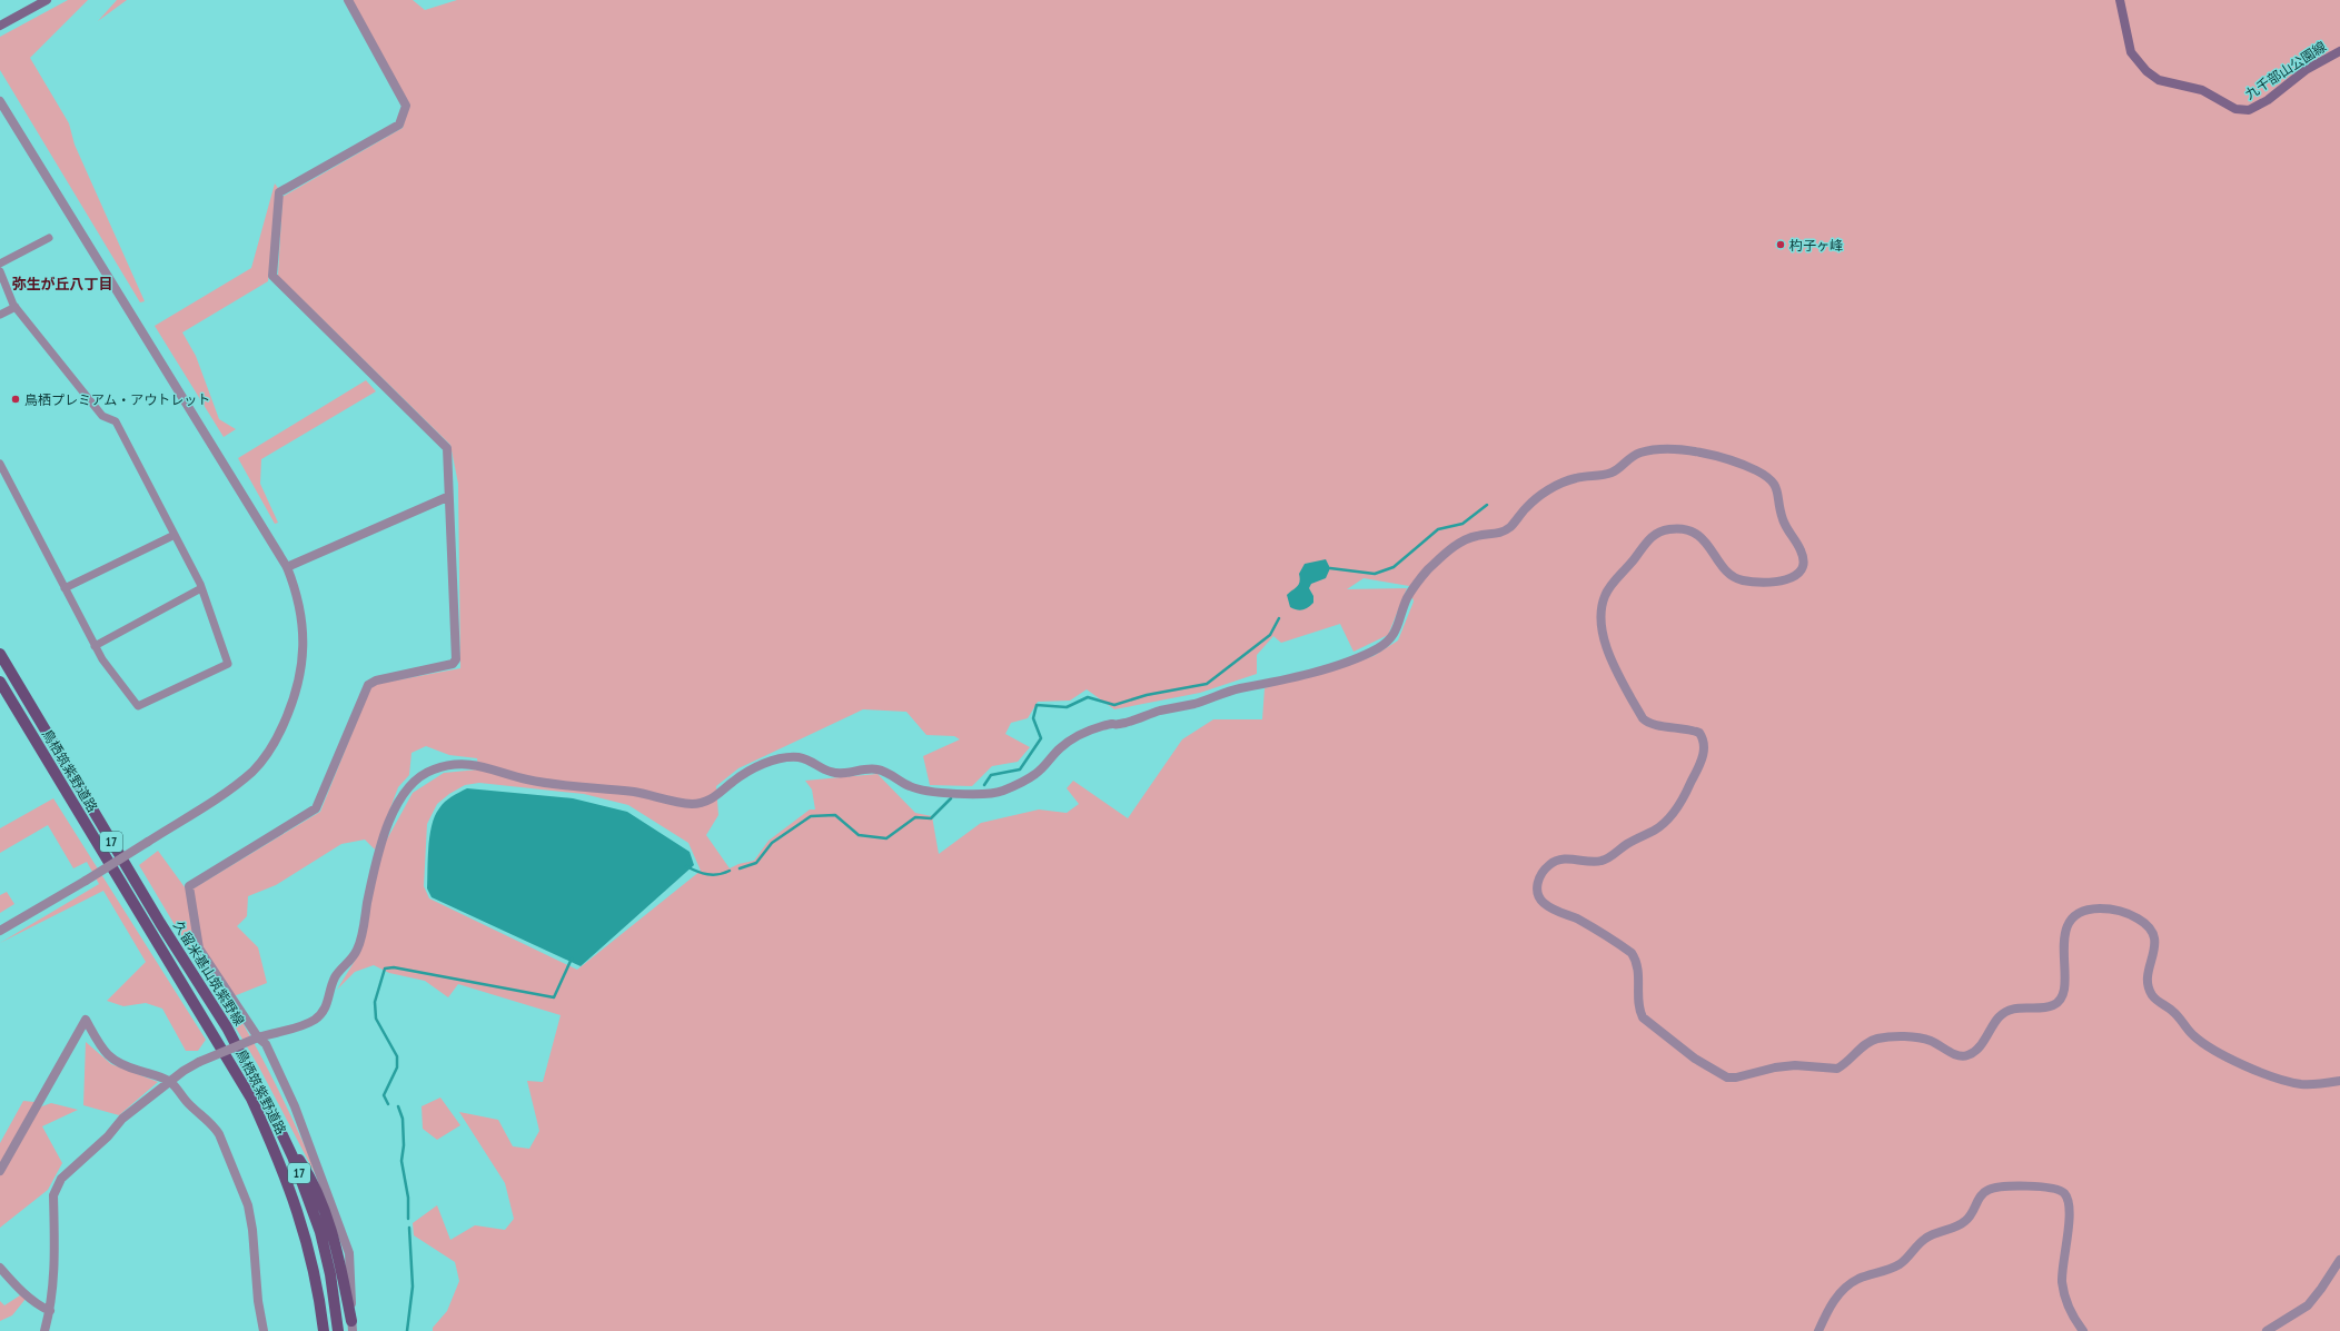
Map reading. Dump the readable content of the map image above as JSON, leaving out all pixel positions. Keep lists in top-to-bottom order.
{
  "streets": {
    "main road": [
      "九千部山公園線",
      "鳥栖筑紫野道路",
      "17",
      "久留米基山筑紫野線"
    ]
  },
  "districts": ["弥生が丘八丁目"],
  "places": ["杓子ヶ峰", "鳥栖プレミアム・アウトレット"]
}
